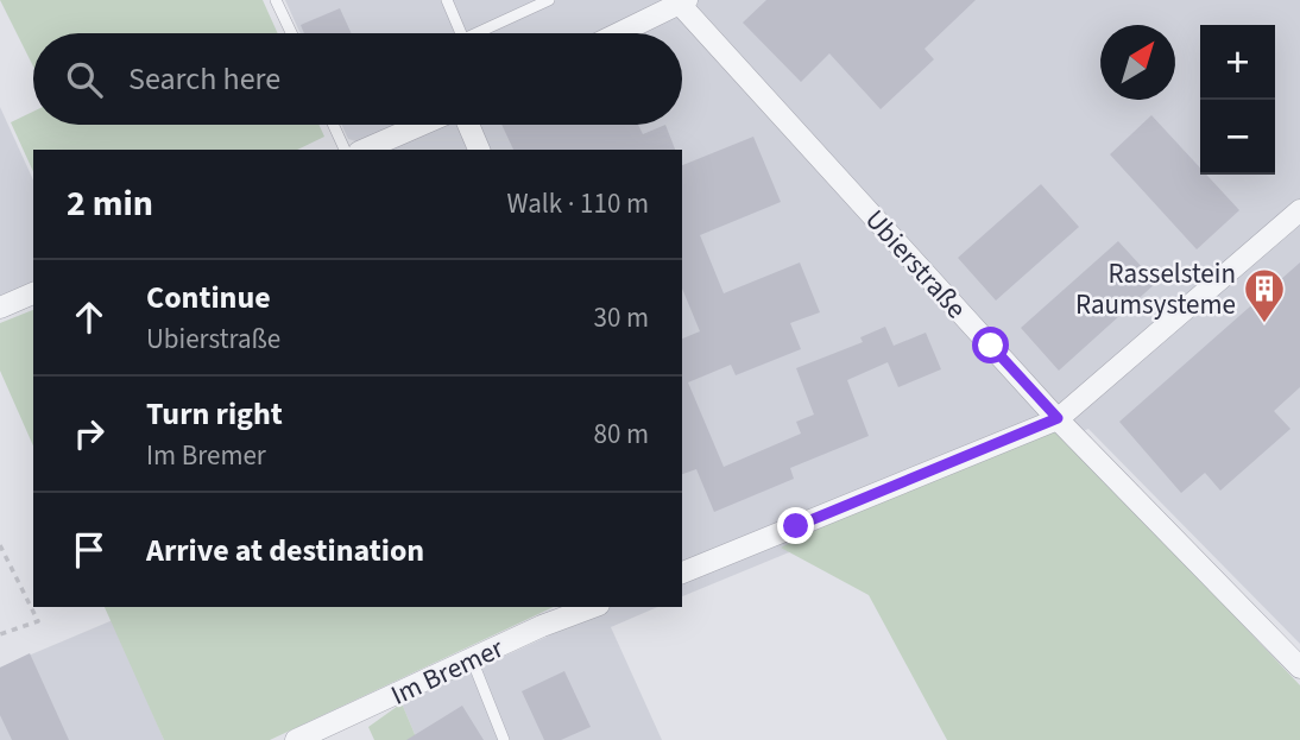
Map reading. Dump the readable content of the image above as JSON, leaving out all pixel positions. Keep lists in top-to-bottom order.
{
  "streets": {
    "street": ["Ubierstraße", "Im Bremer"]
  },
  "places": {
    "building": ["Rasselstein Raumsysteme"]
  },
  "north": "top right",
  "page": {
    "map_buttons": ["+", "−"],
    "search": "Search here",
    "heading": ["2 min", "Walk · 110 m"],
    "list": [
      ["Continue", "Ubierstraße", "30 m"],
      ["Turn right", "Im Bremer", "80 m"],
      "Arrive at destination"
    ]
  }
}
